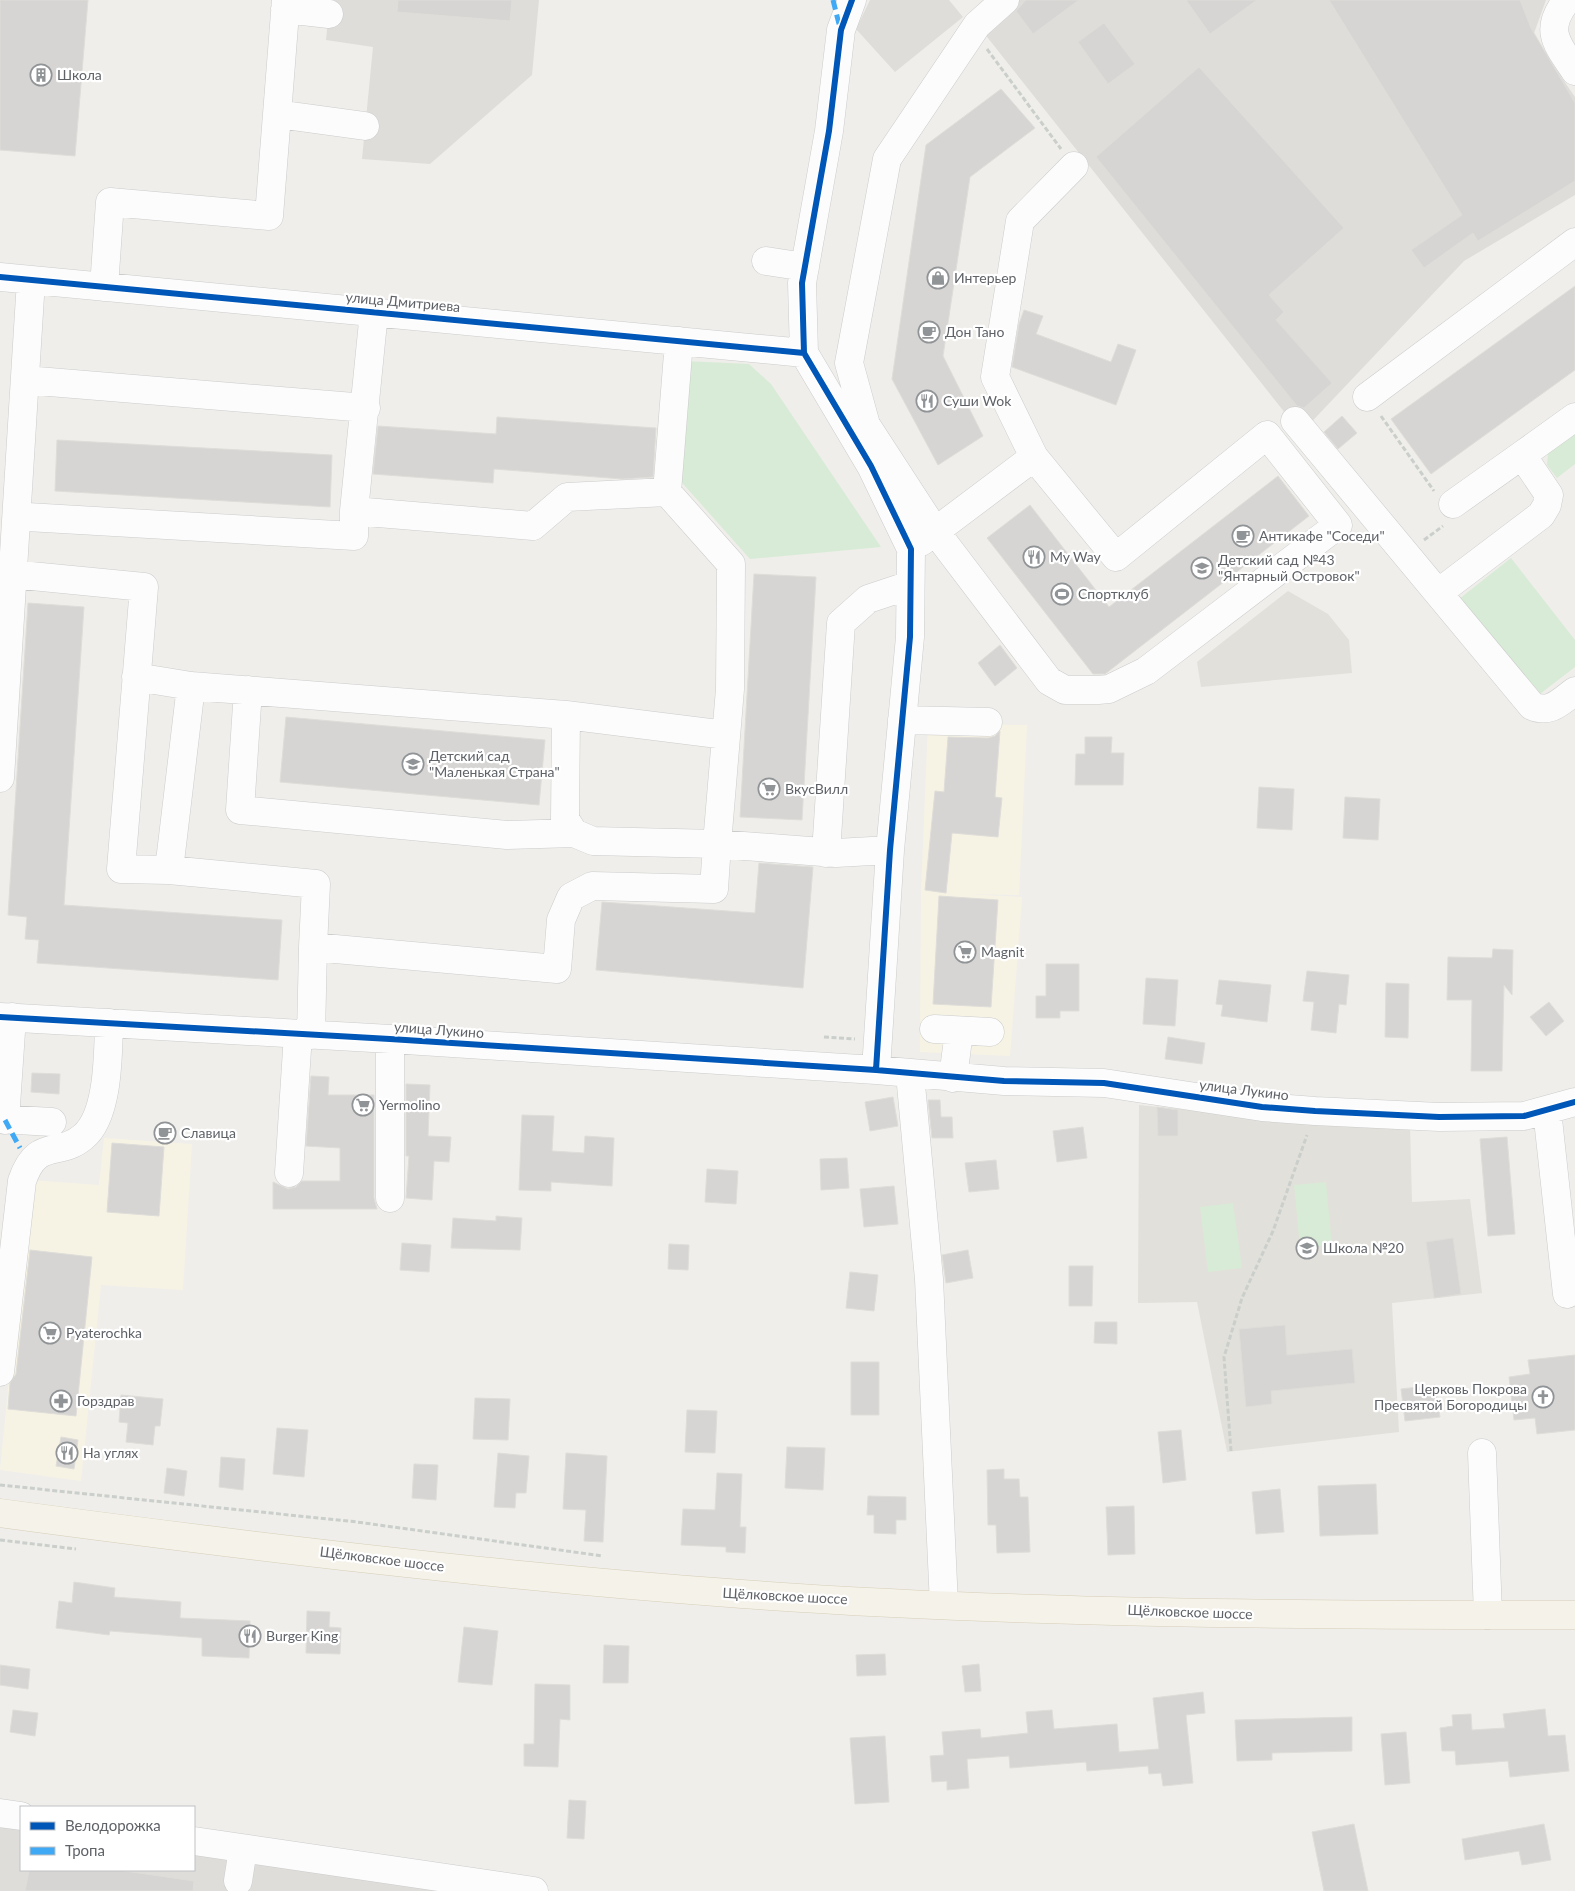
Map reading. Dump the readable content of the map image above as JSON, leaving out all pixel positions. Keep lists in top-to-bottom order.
{
  "streets": {
    "main road": ["Щёлковское шоссе"],
    "street": ["улица Дмитриева", "улица Лукино"]
  },
  "places": {
    "building": ["Школа"],
    "shop": ["Интерьер"],
    "cafe": ["Дон Тано", "Антикафе \"Соседи\"", "Славица"],
    "restaurant": [
      "Суши Wok",
      "My Way",
      "На углях",
      "Burger King"
    ],
    "school or university": ["Детский сад №43 \"Янтарный Островок\"", "Детский сад \"Маленькая Страна\"", "Школа №20"],
    "sports": ["Спортклуб"],
    "supermarket": [
      "ВкусВилл",
      "Magnit",
      "Yermolino",
      "Pyaterochka"
    ],
    "church": ["Церковь Покрова Пресвятой Богородицы"],
    "pharmacy": ["Горздрав"]
  },
  "legend": ["Велодорожка", "Тропа"]
}
